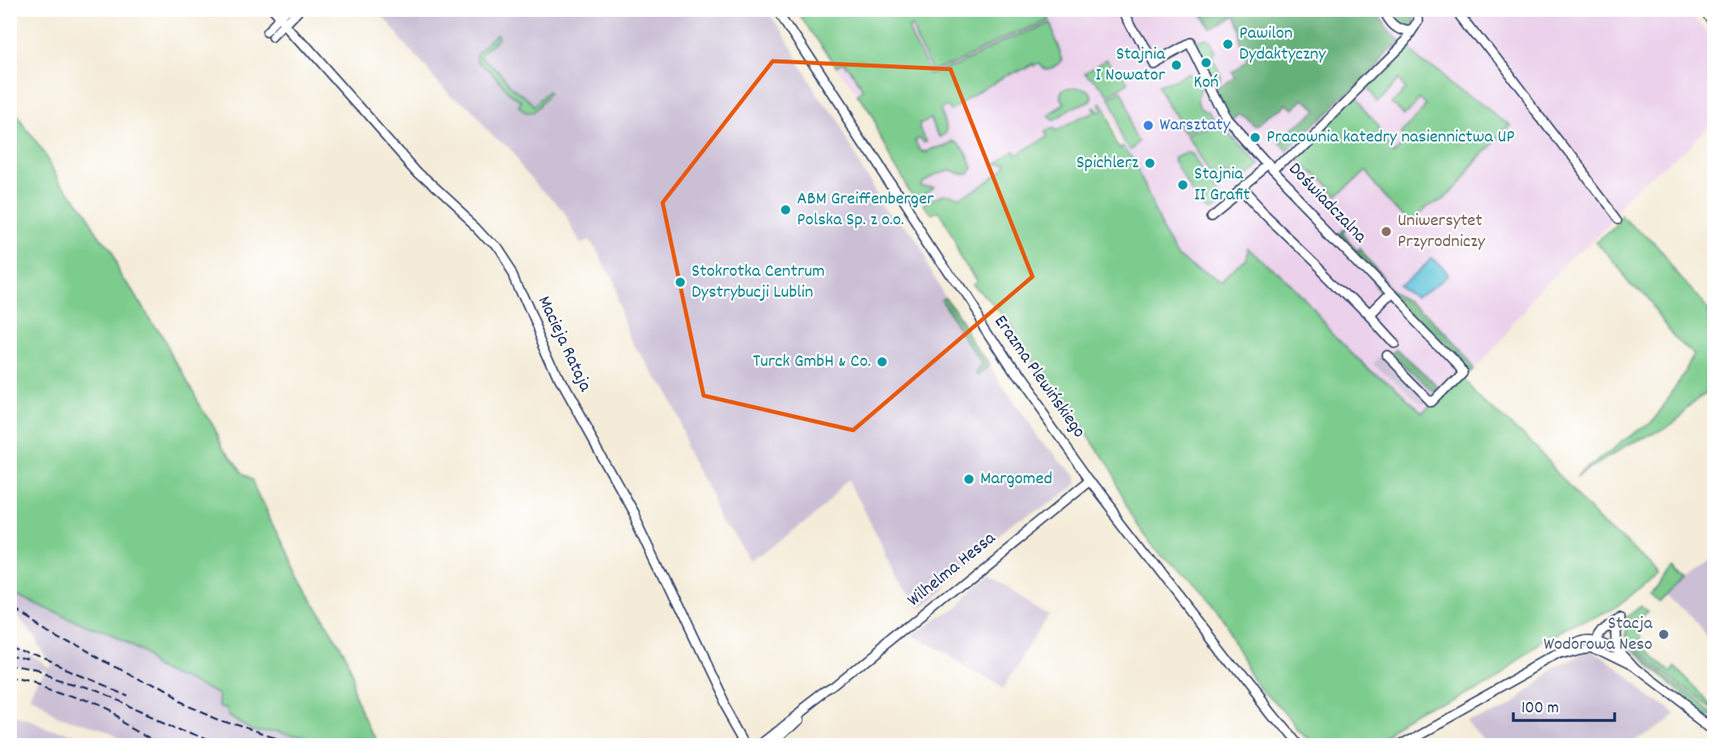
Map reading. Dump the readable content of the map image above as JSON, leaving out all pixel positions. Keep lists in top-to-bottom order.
{
  "streets": {
    "street": [
      "Doświadczalna",
      "Macieja Rataja",
      "Erazma Plewińskiego",
      "Wilhelma Hessa"
    ]
  },
  "crossings": [
    ["Erazma Plewińskiego", "Wilhelma Hessa"]
  ],
  "places": [
    "Pawilon Dydaktyczny",
    "Koń",
    "Stajnia I Nowator",
    "Warsztaty",
    "Pracownia katedry nasiennictwa UP",
    "Spichlerz",
    "Stajnia II Grafit",
    "ABM Greiffenberger Polska Sp. z o.o.",
    "Uniwersytet Przyrodniczy",
    "Stokrotka Centrum Dystrybucji Lublin",
    "Turck GmbH & Co.",
    "Margomed",
    "Stacja Wodorowa Neso"
  ],
  "scale_bar": "100 m"
}
